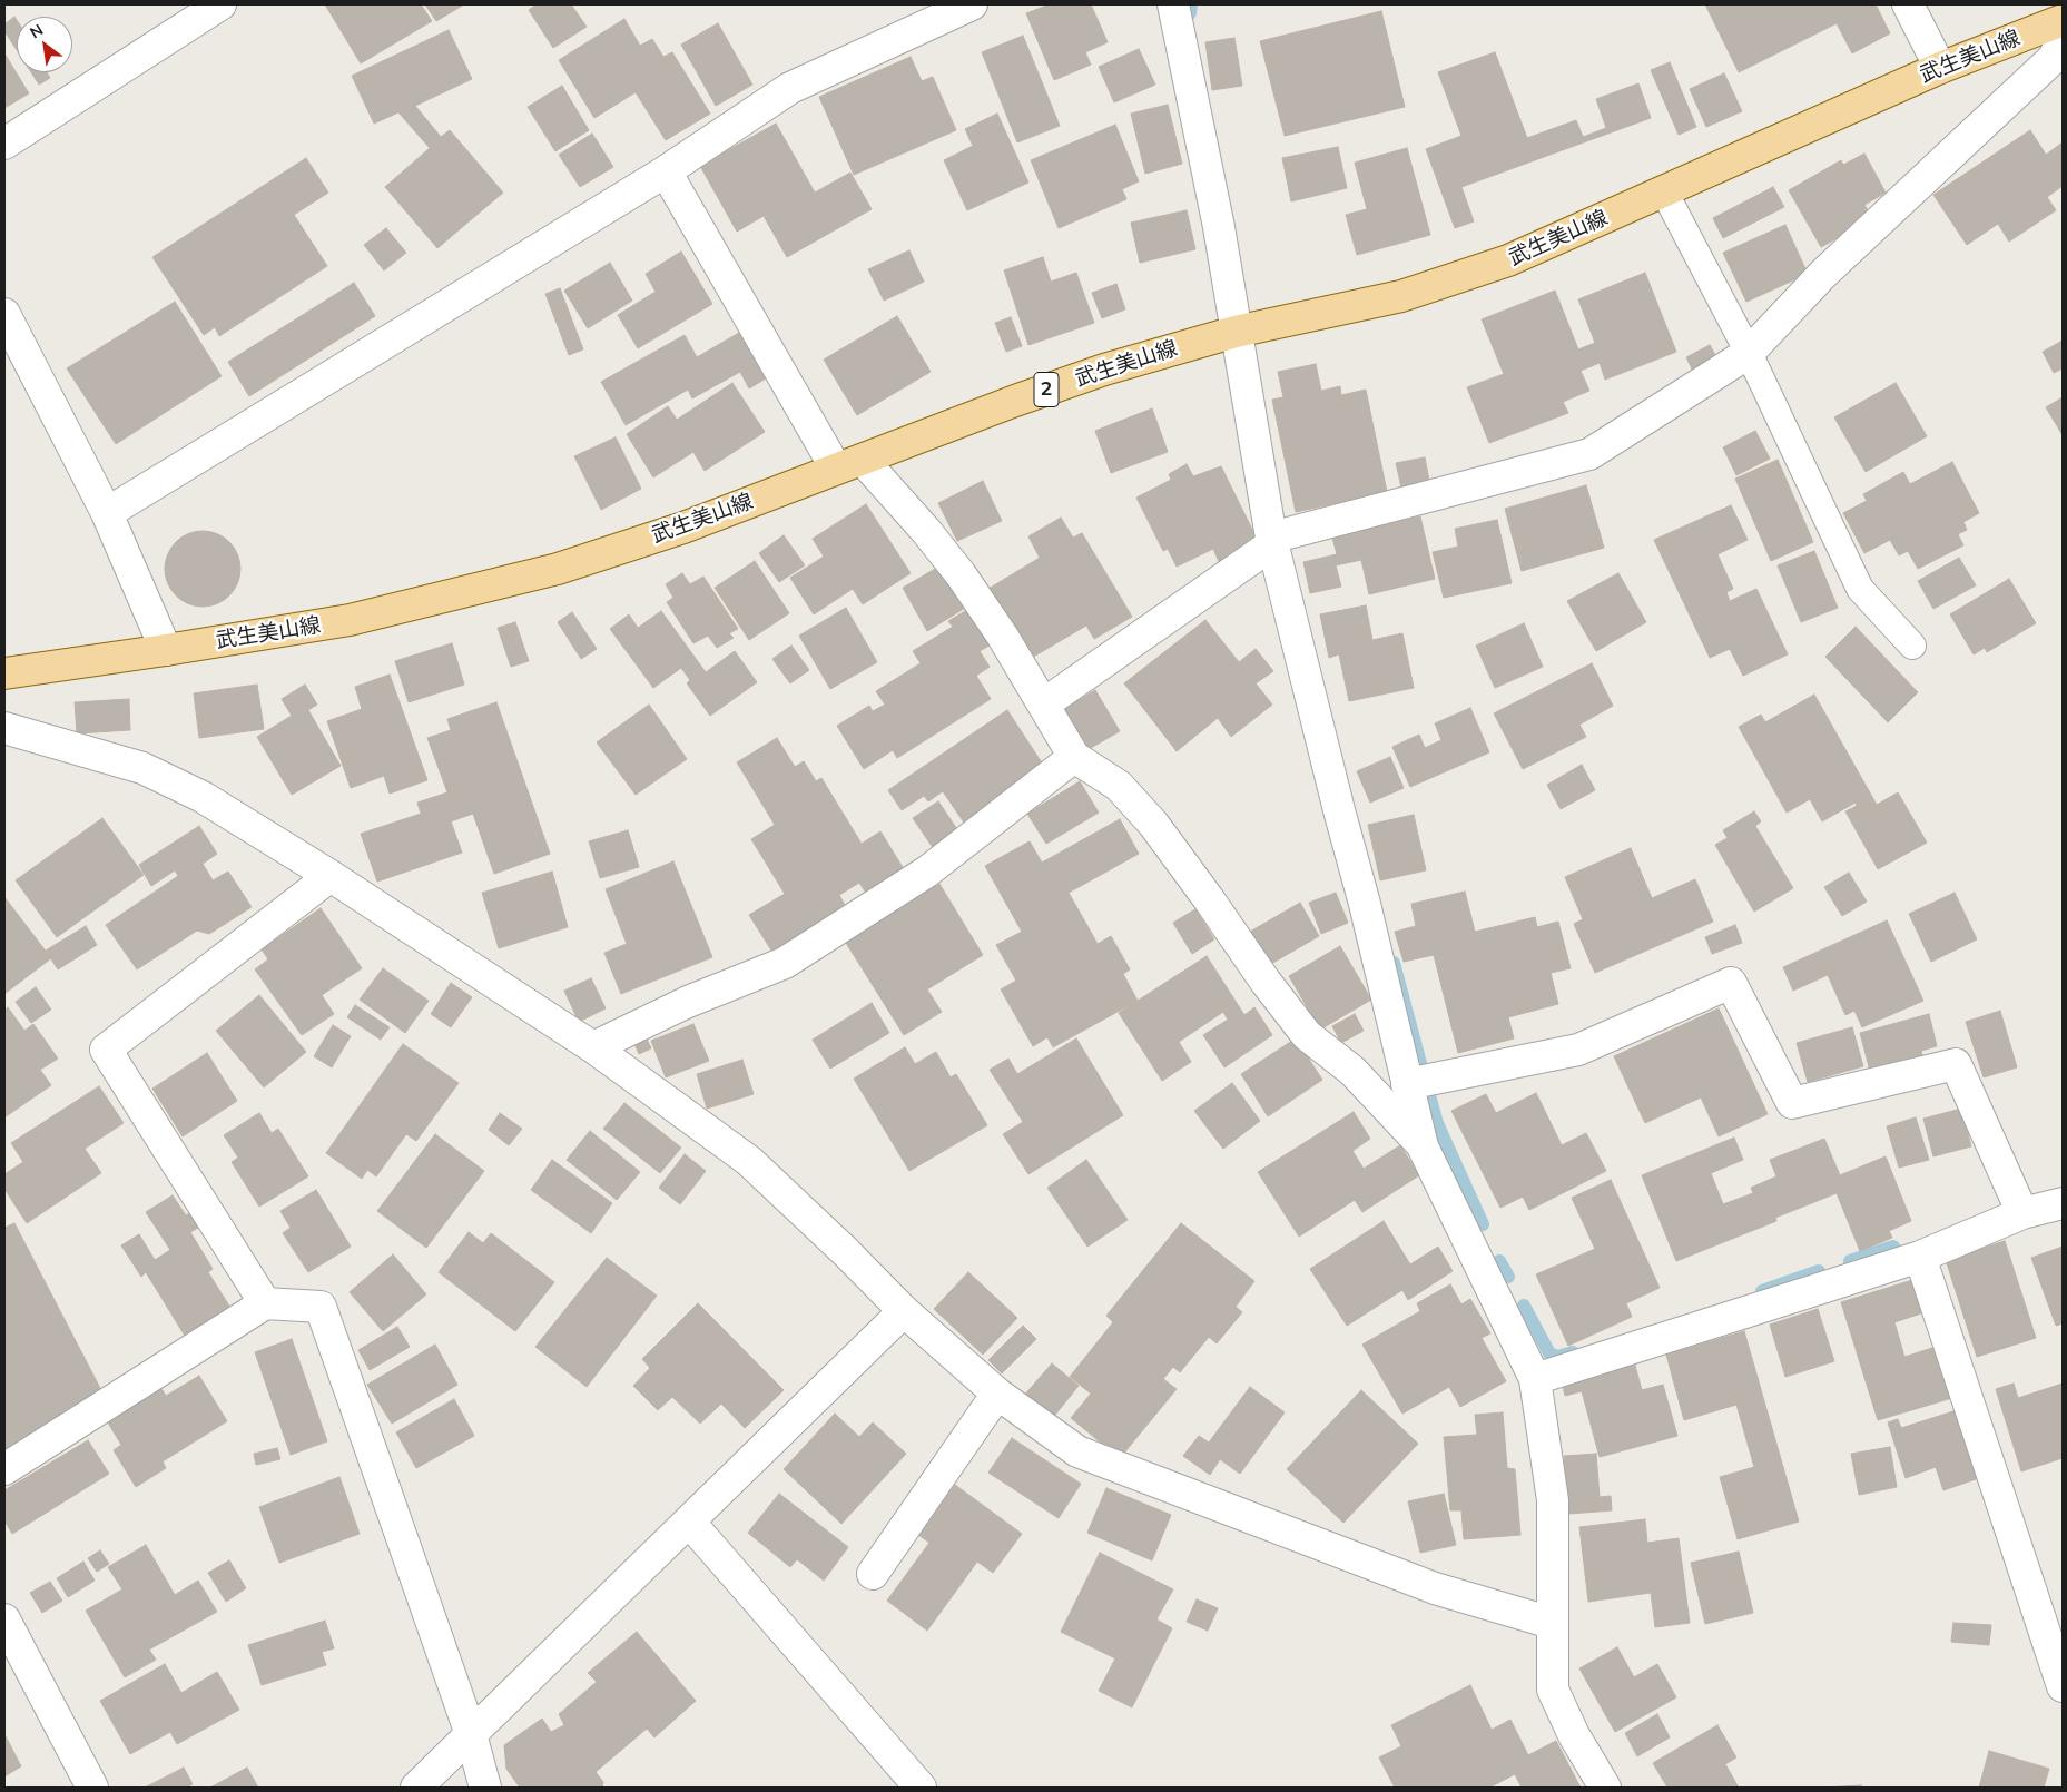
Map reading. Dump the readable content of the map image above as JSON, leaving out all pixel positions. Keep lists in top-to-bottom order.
{
  "streets": {
    "main road": ["武生美山線", "2"]
  },
  "north": "top left"
}
